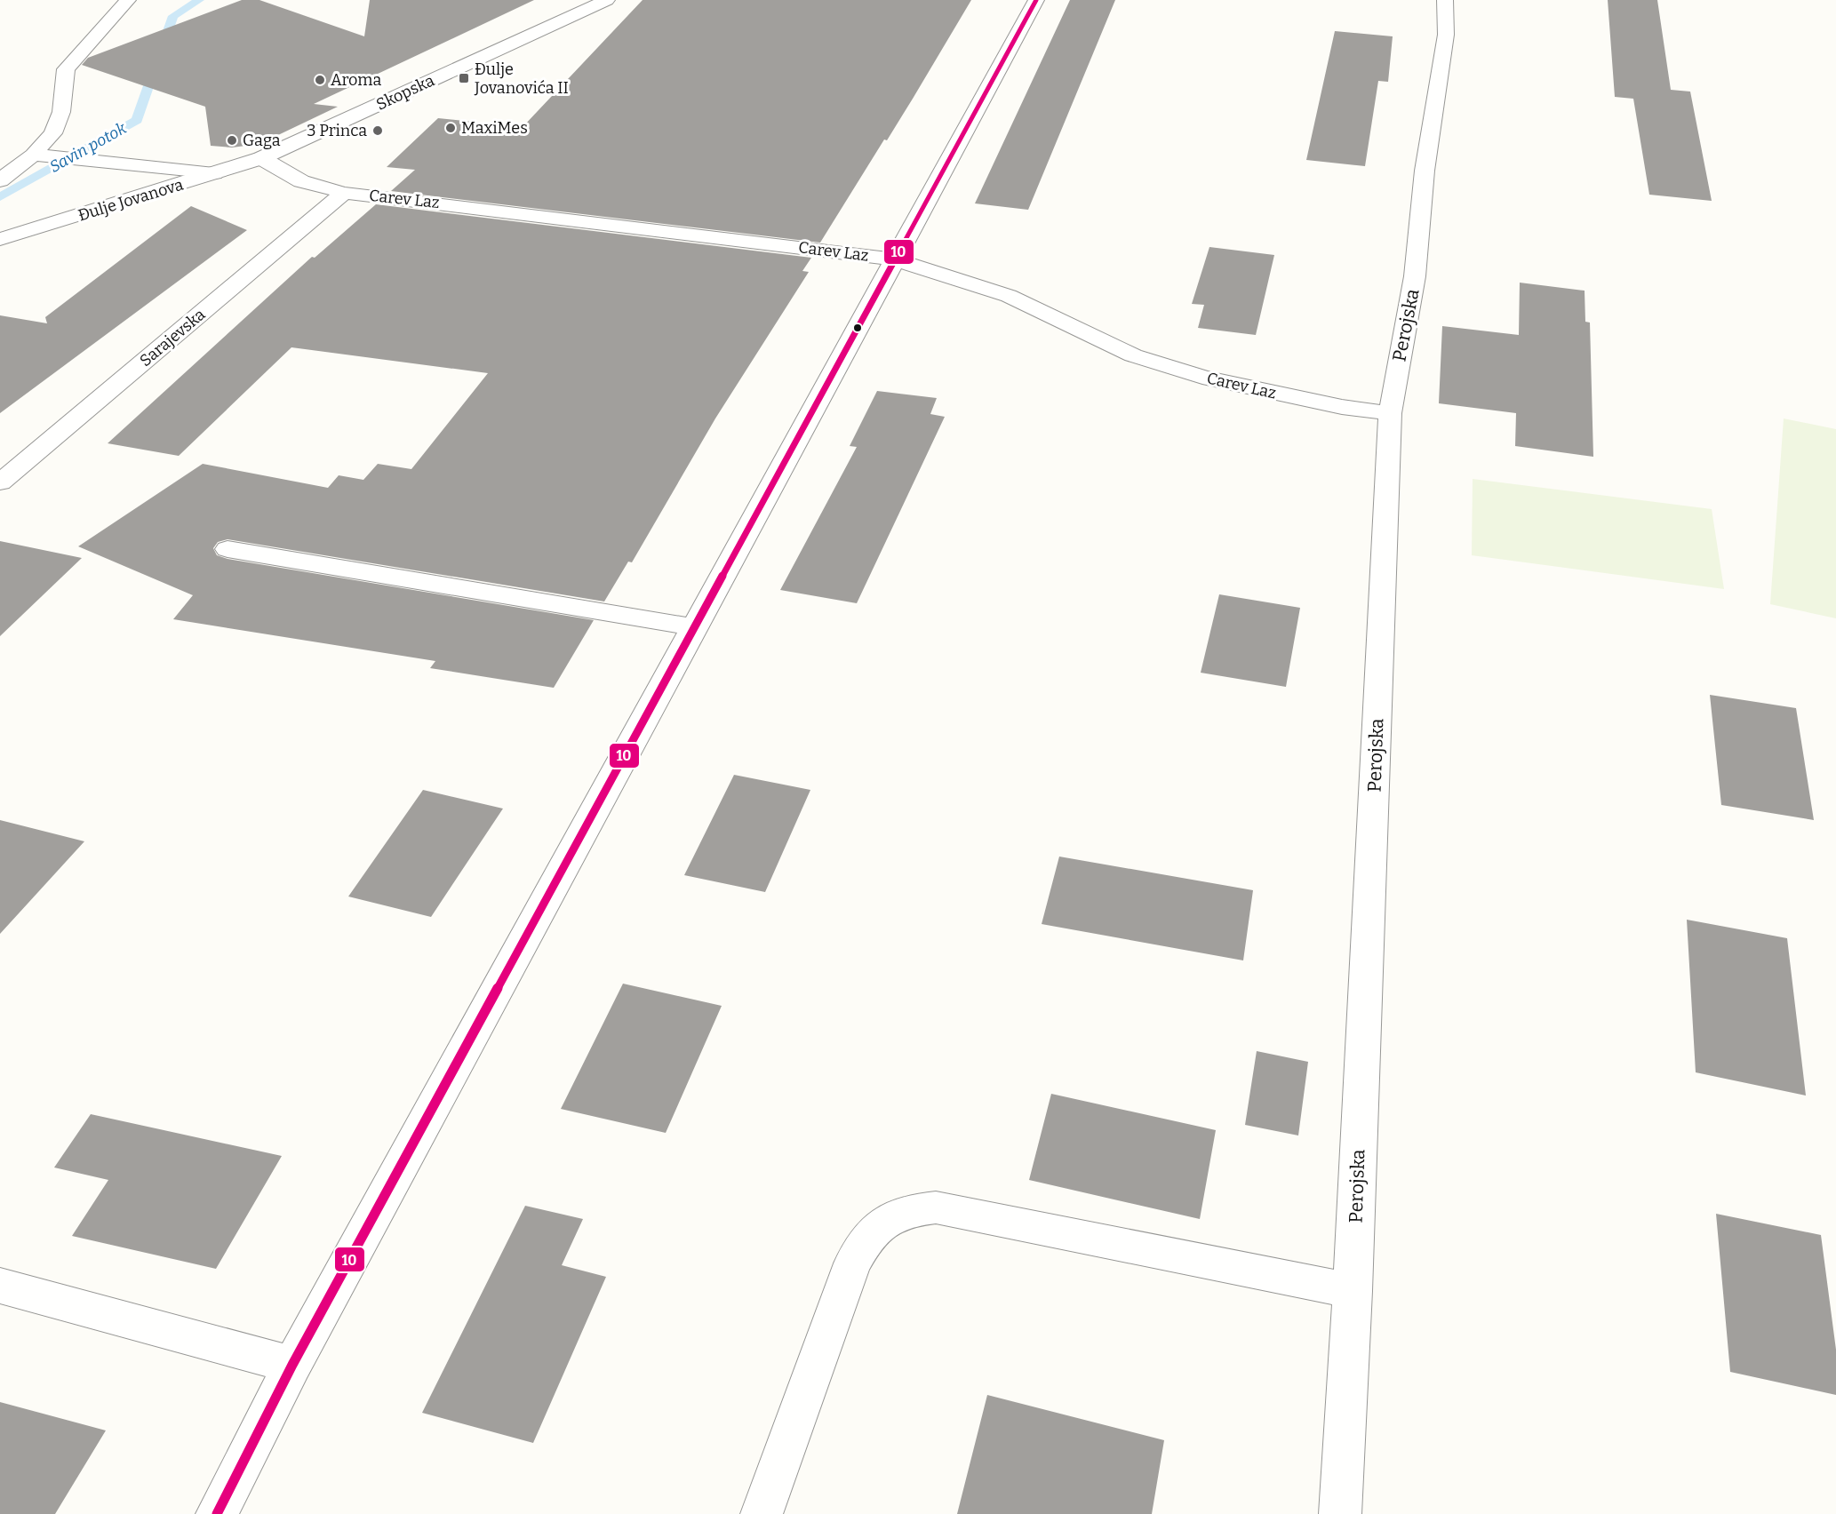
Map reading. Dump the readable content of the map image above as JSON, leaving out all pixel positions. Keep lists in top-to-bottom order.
{
  "streets": {
    "street": [
      "Skopska",
      "Carev Laz",
      "Đulje Jovanova",
      "Perojska",
      "Sarajevska"
    ]
  },
  "crossings": [
    ["Skopska", "Carev Laz"],
    ["Skopska", "Đulje Jovanova"],
    ["Carev Laz", "Đulje Jovanova"],
    ["Carev Laz", "Perojska"],
    ["Carev Laz", "Sarajevska"]
  ],
  "water": ["Savin potok"],
  "places": {
    "transit": ["Đulje Jovanovića II"],
    "other": [
      "Aroma",
      "MaxiMes",
      "3 Princa",
      "Gaga"
    ]
  },
  "lines": ["transit line 10"]
}
